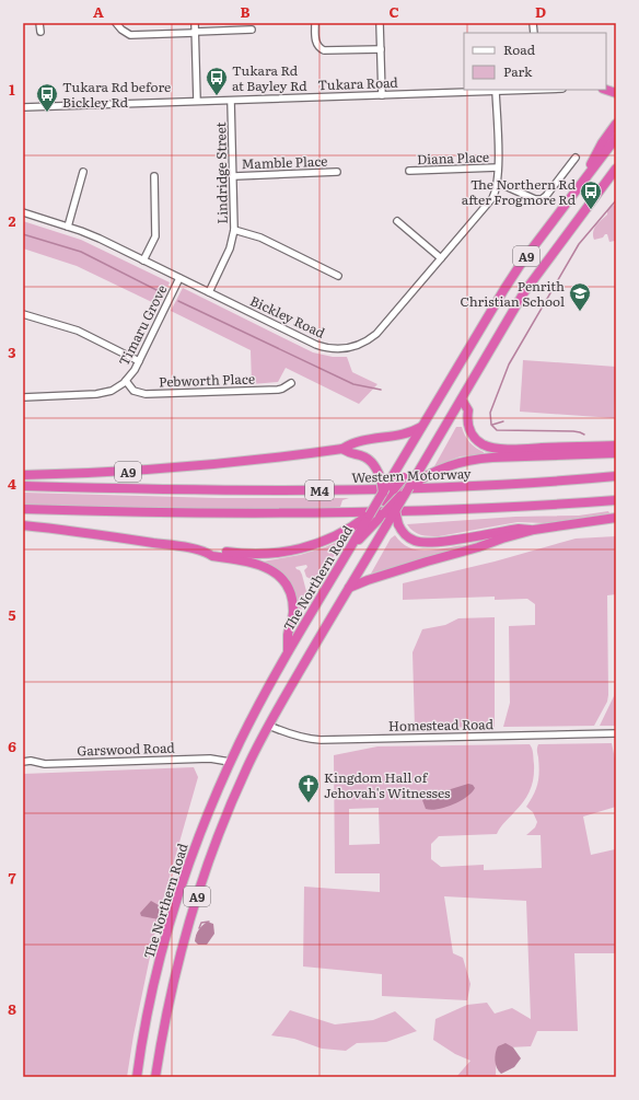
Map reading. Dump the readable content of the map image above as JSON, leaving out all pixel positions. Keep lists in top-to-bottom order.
{
  "streets": {
    "highway": [
      "A9",
      "Western Motorway",
      "M4",
      "The Northern Road"
    ],
    "street": [
      "Tukara Road",
      "Diana Place",
      "Mamble Place",
      "Lindridge Street",
      "Bickley Road",
      "Timaru Grove",
      "Pebworth Place",
      "Homestead Road",
      "Garswood Road"
    ]
  },
  "crossings": [
    ["Tukara Road", "Lindridge Street"],
    ["Tukara Road", "Bickley Road"],
    ["Diana Place", "Bickley Road"],
    ["Mamble Place", "Lindridge Street"],
    ["Lindridge Street", "Bickley Road"],
    ["A9", "The Northern Road"],
    ["A9", "Homestead Road"],
    ["Bickley Road", "Timaru Grove"],
    ["Timaru Grove", "Pebworth Place"],
    ["The Northern Road", "Garswood Road"]
  ],
  "places": {
    "bus stop": ["Tukara Rd at Bayley Rd", "Tukara Rd before Bickley Rd", "The Northern Rd after Frogmore Rd"],
    "school or university": ["Penrith Christian School"],
    "church": ["Kingdom Hall of Jehovah's Witnesses"]
  },
  "legend": ["Road", "Park"],
  "grid": {
    "columns": [
      "A",
      "B",
      "C",
      "D"
    ],
    "rows": [
      "1",
      "2",
      "3",
      "4",
      "5",
      "6",
      "7",
      "8"
    ]
  }
}
